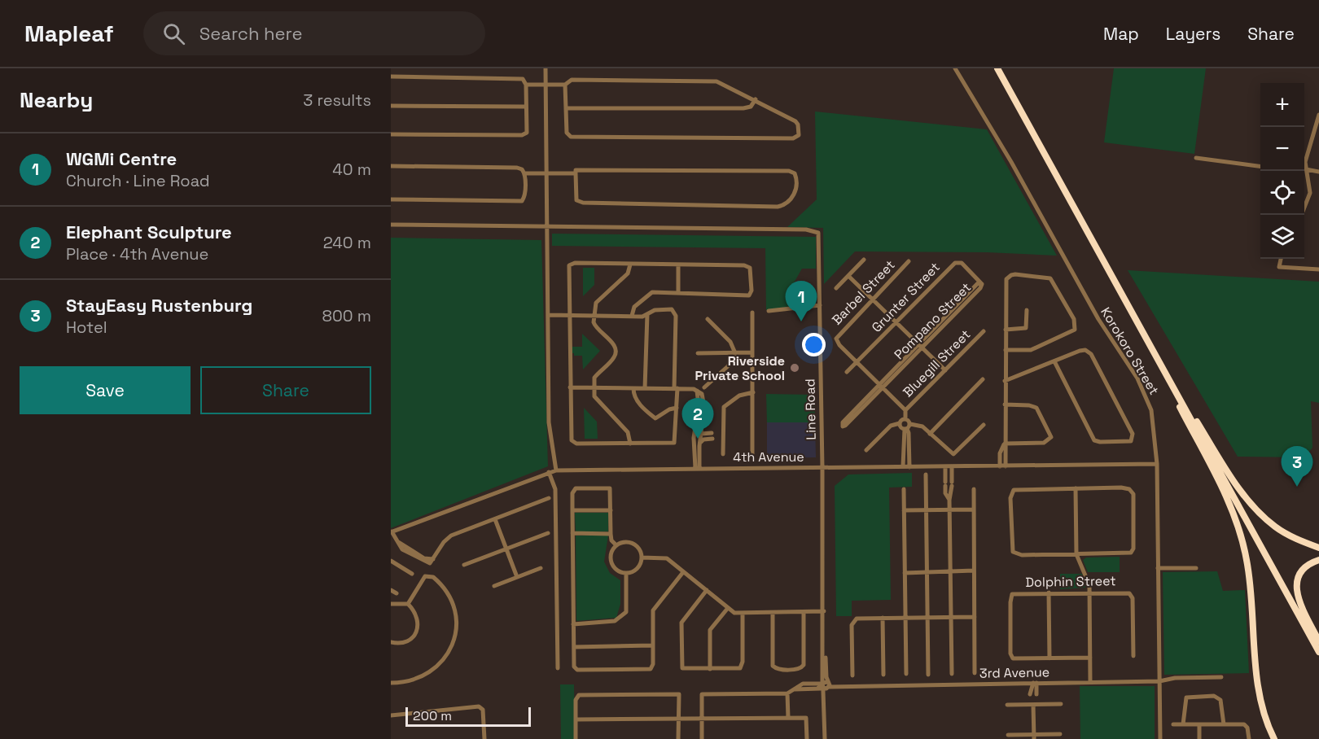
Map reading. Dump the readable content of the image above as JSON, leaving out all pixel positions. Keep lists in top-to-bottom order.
{
  "streets": {
    "street": [
      "Barbel Street",
      "Grunter Street",
      "Pompano Street",
      "Korokoro Street",
      "Bluegill Street",
      "Line Road",
      "4th Avenue",
      "Dolphin Street",
      "3rd Avenue"
    ]
  },
  "crossings": [
    ["Barbel Street", "Grunter Street"],
    ["Grunter Street", "Pompano Street"],
    ["Korokoro Street", "4th Avenue"],
    ["Korokoro Street", "3rd Avenue"],
    ["Line Road", "4th Avenue"],
    ["Line Road", "3rd Avenue"]
  ],
  "places": ["Riverside Private School"],
  "scale_bar": "200 m",
  "page": {
    "header": "Mapleaf",
    "search": "Search here",
    "nav": ["Map", "Layers", "Share"],
    "heading": ["Nearby", "3 results"],
    "map_buttons": ["+", "−"],
    "list": [
      {
        "mark": "1",
        "name": "WGMi Centre",
        "note": "Church · Line Road",
        "value": "40 m"
      },
      {
        "mark": "2",
        "name": "Elephant Sculpture",
        "note": "Place · 4th Avenue",
        "value": "240 m"
      },
      {
        "mark": "3",
        "name": "StayEasy Rustenburg",
        "note": "Hotel",
        "value": "800 m"
      }
    ],
    "pins": ["1", "2", "3"],
    "buttons": ["Save", "Share"],
    "scale": "200 m"
  }
}
